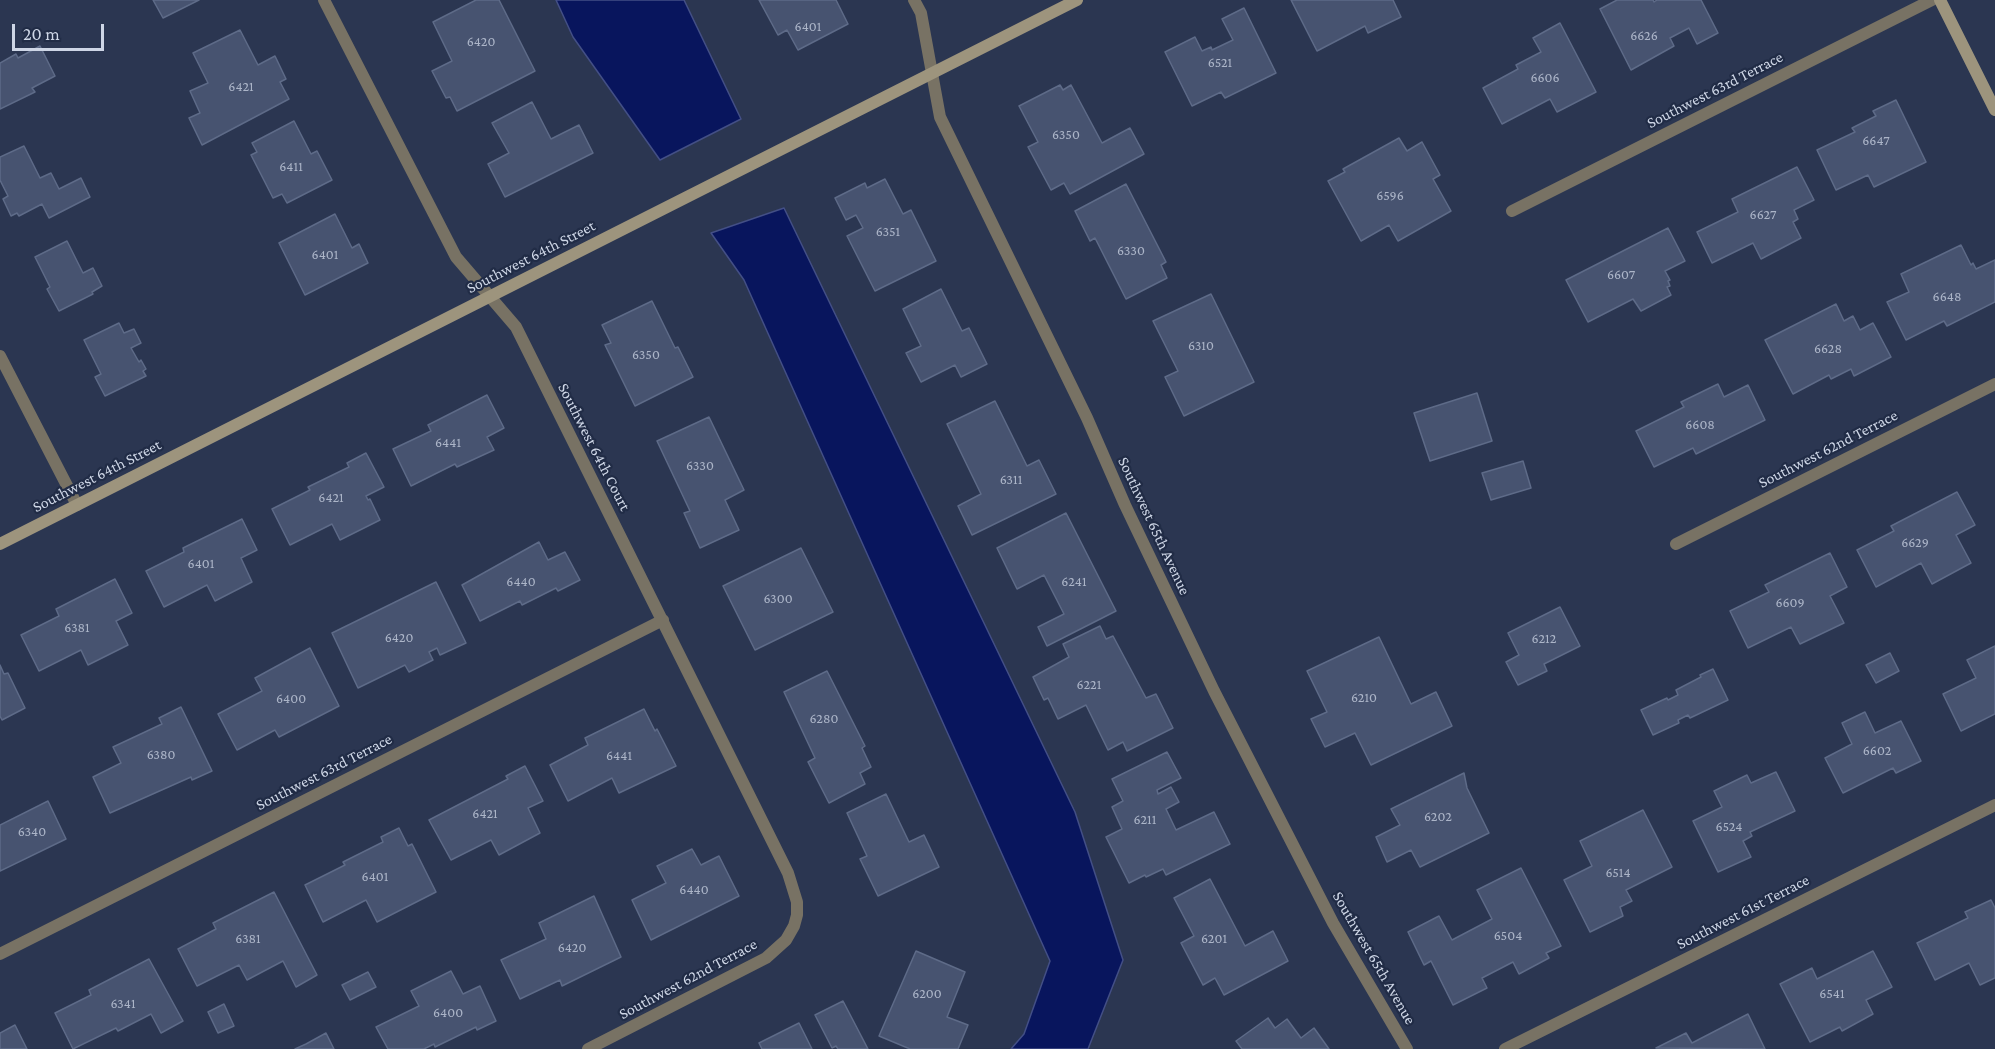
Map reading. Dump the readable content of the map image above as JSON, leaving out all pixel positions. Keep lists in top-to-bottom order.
{
  "streets": {
    "street": [
      "Southwest 63rd Terrace",
      "Southwest 64th Street",
      "Southwest 64th Court",
      "Southwest 62nd Terrace",
      "Southwest 65th Avenue",
      "Southwest 61st Terrace"
    ]
  },
  "crossings": [
    ["Southwest 63rd Terrace", "Southwest 64th Court"],
    ["Southwest 64th Street", "Southwest 64th Court"],
    ["Southwest 64th Street", "Southwest 65th Avenue"],
    ["Southwest 64th Court", "Southwest 62nd Terrace"]
  ],
  "house_numbers": [
    "6401",
    "6626",
    "6420",
    "6521",
    "6606",
    "6421",
    "6350",
    "6647",
    "6411",
    "6596",
    "6627",
    "6351",
    "6330",
    "6401",
    "6607",
    "6648",
    "6310",
    "6628",
    "6350",
    "6608",
    "6441",
    "6330",
    "6311",
    "6421",
    "6629",
    "6401",
    "6440",
    "6241",
    "6300",
    "6609",
    "6381",
    "6420",
    "6212",
    "6221",
    "6210",
    "6400",
    "6280",
    "6602",
    "6380",
    "6441",
    "6421",
    "6202",
    "6211",
    "6524",
    "6340",
    "6514",
    "6401",
    "6440",
    "6504",
    "6381",
    "6201",
    "6420",
    "6200",
    "6541",
    "6341",
    "6400"
  ],
  "scale_bar": "20 m"
}
